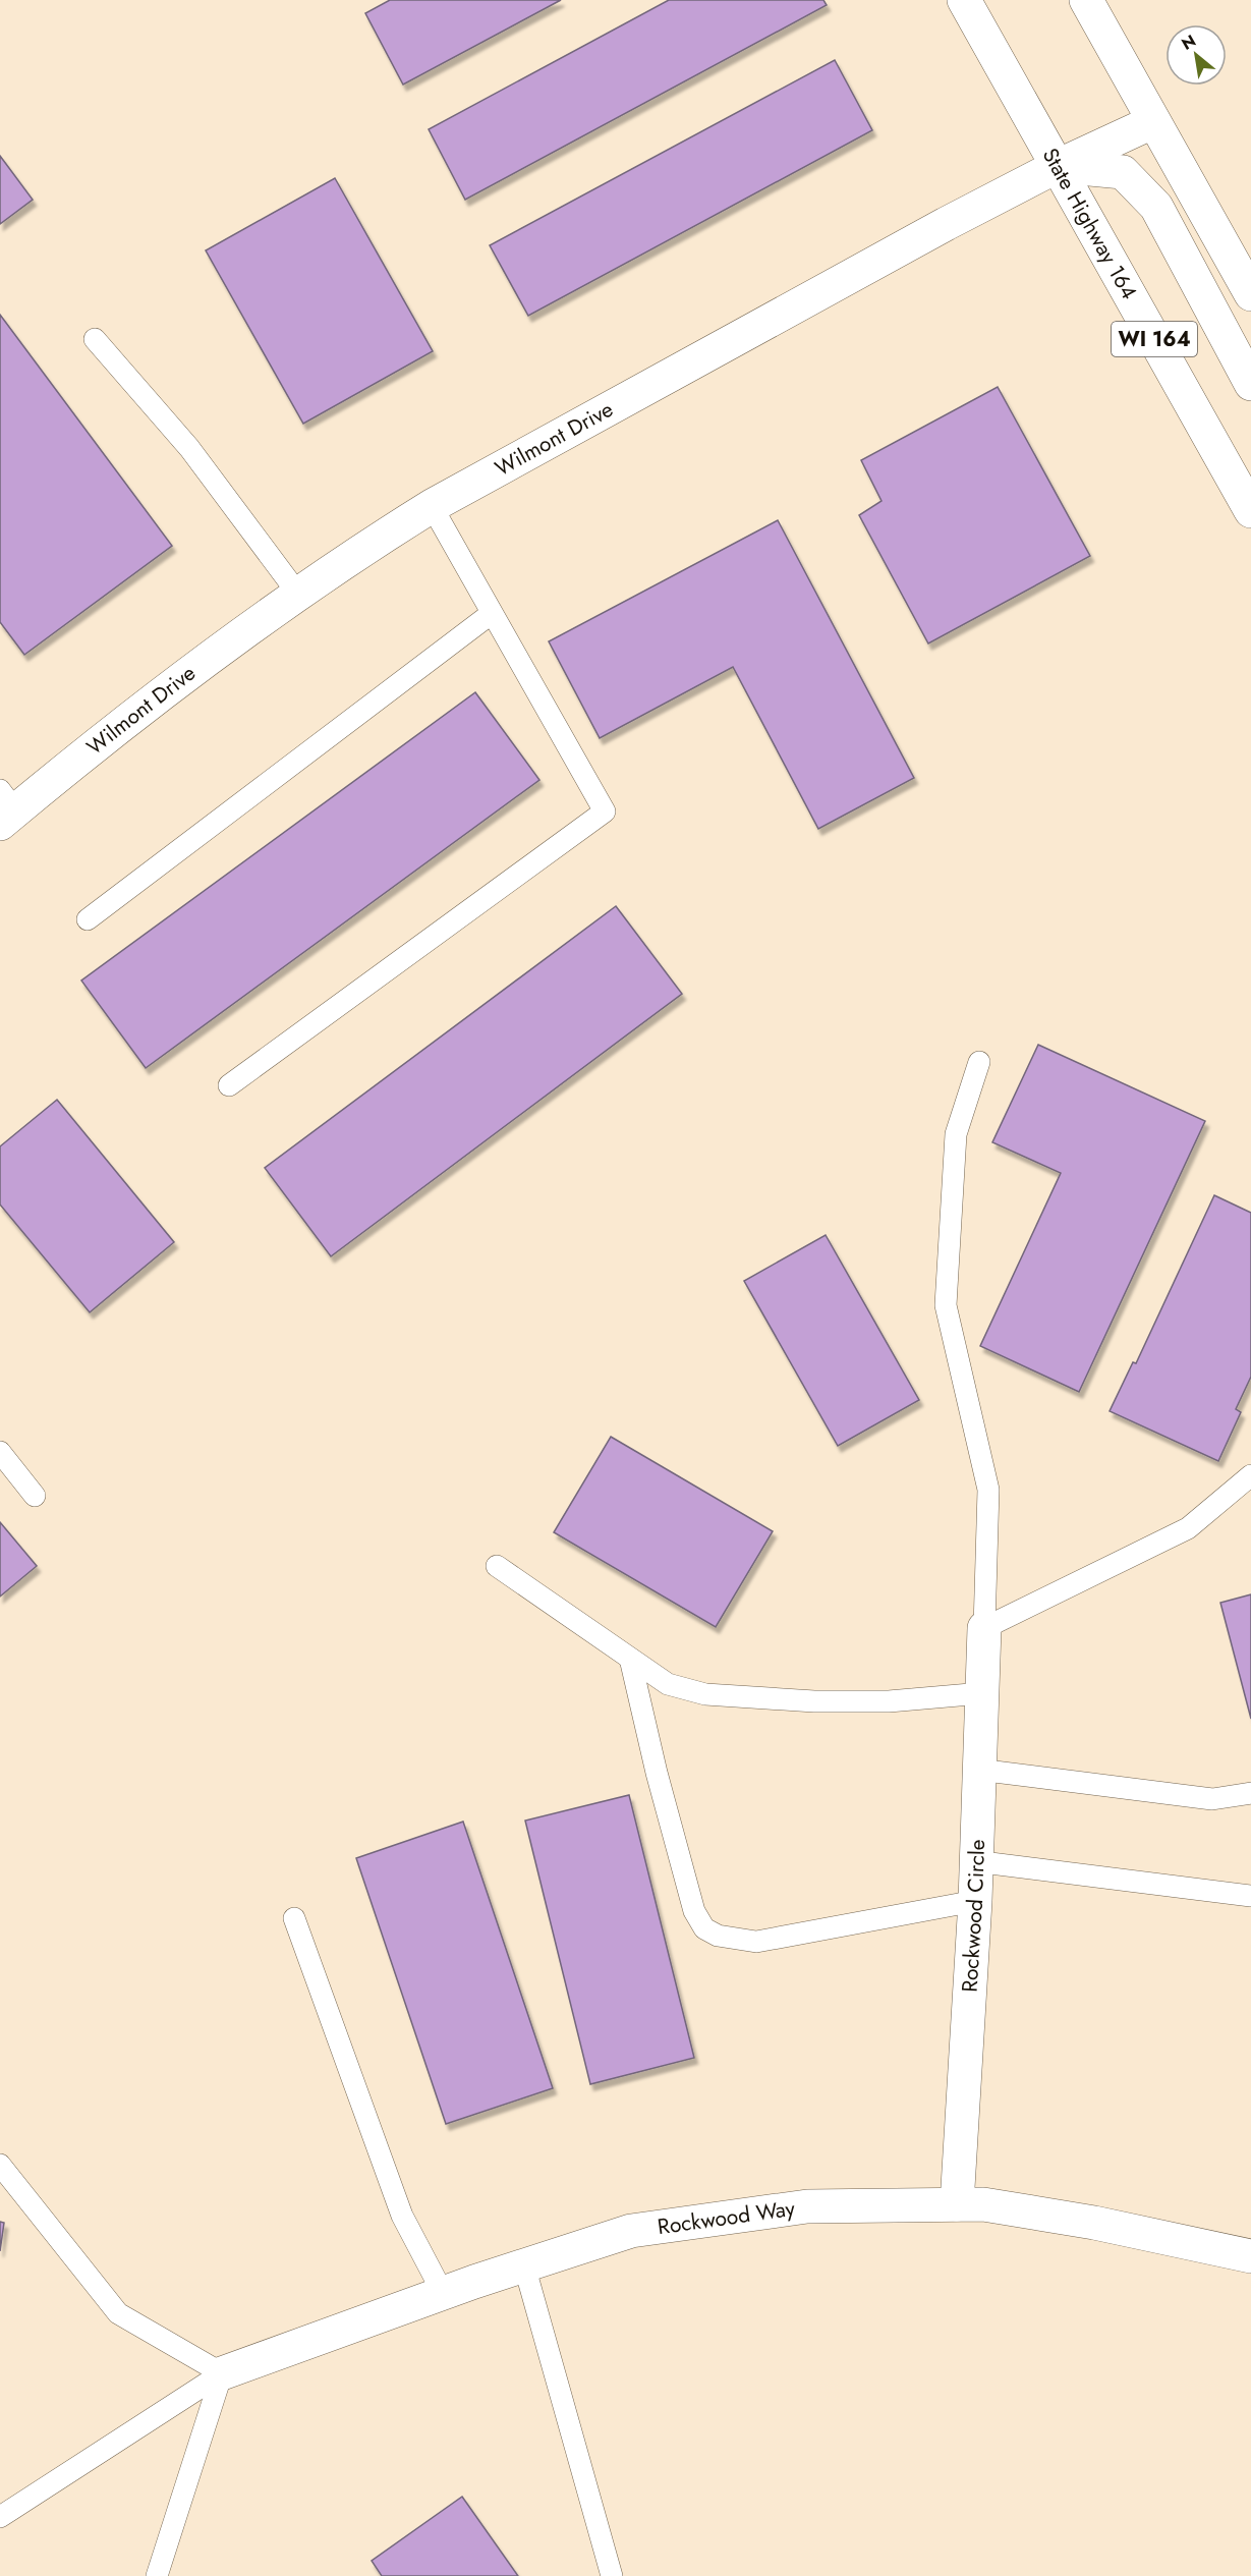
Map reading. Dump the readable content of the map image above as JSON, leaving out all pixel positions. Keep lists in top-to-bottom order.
{
  "streets": {
    "street": [
      "State Highway 164",
      "WI 164",
      "Wilmont Drive",
      "Rockwood Circle",
      "Rockwood Way"
    ]
  },
  "crossings": [
    ["State Highway 164", "Wilmont Drive"],
    ["Rockwood Circle", "Rockwood Way"]
  ],
  "north": "top left"
}
